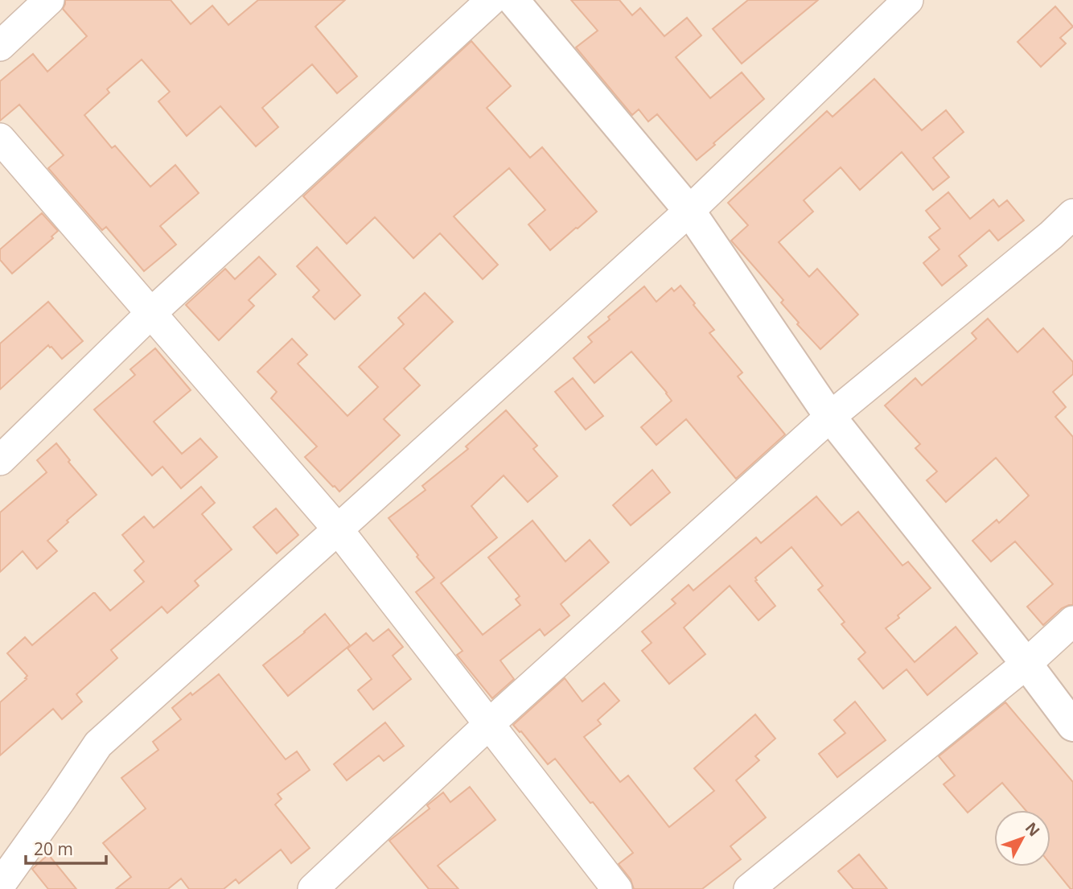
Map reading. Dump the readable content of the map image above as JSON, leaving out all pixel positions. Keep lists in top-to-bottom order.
{
  "scale_bar": "20 m",
  "north": "top right"
}
